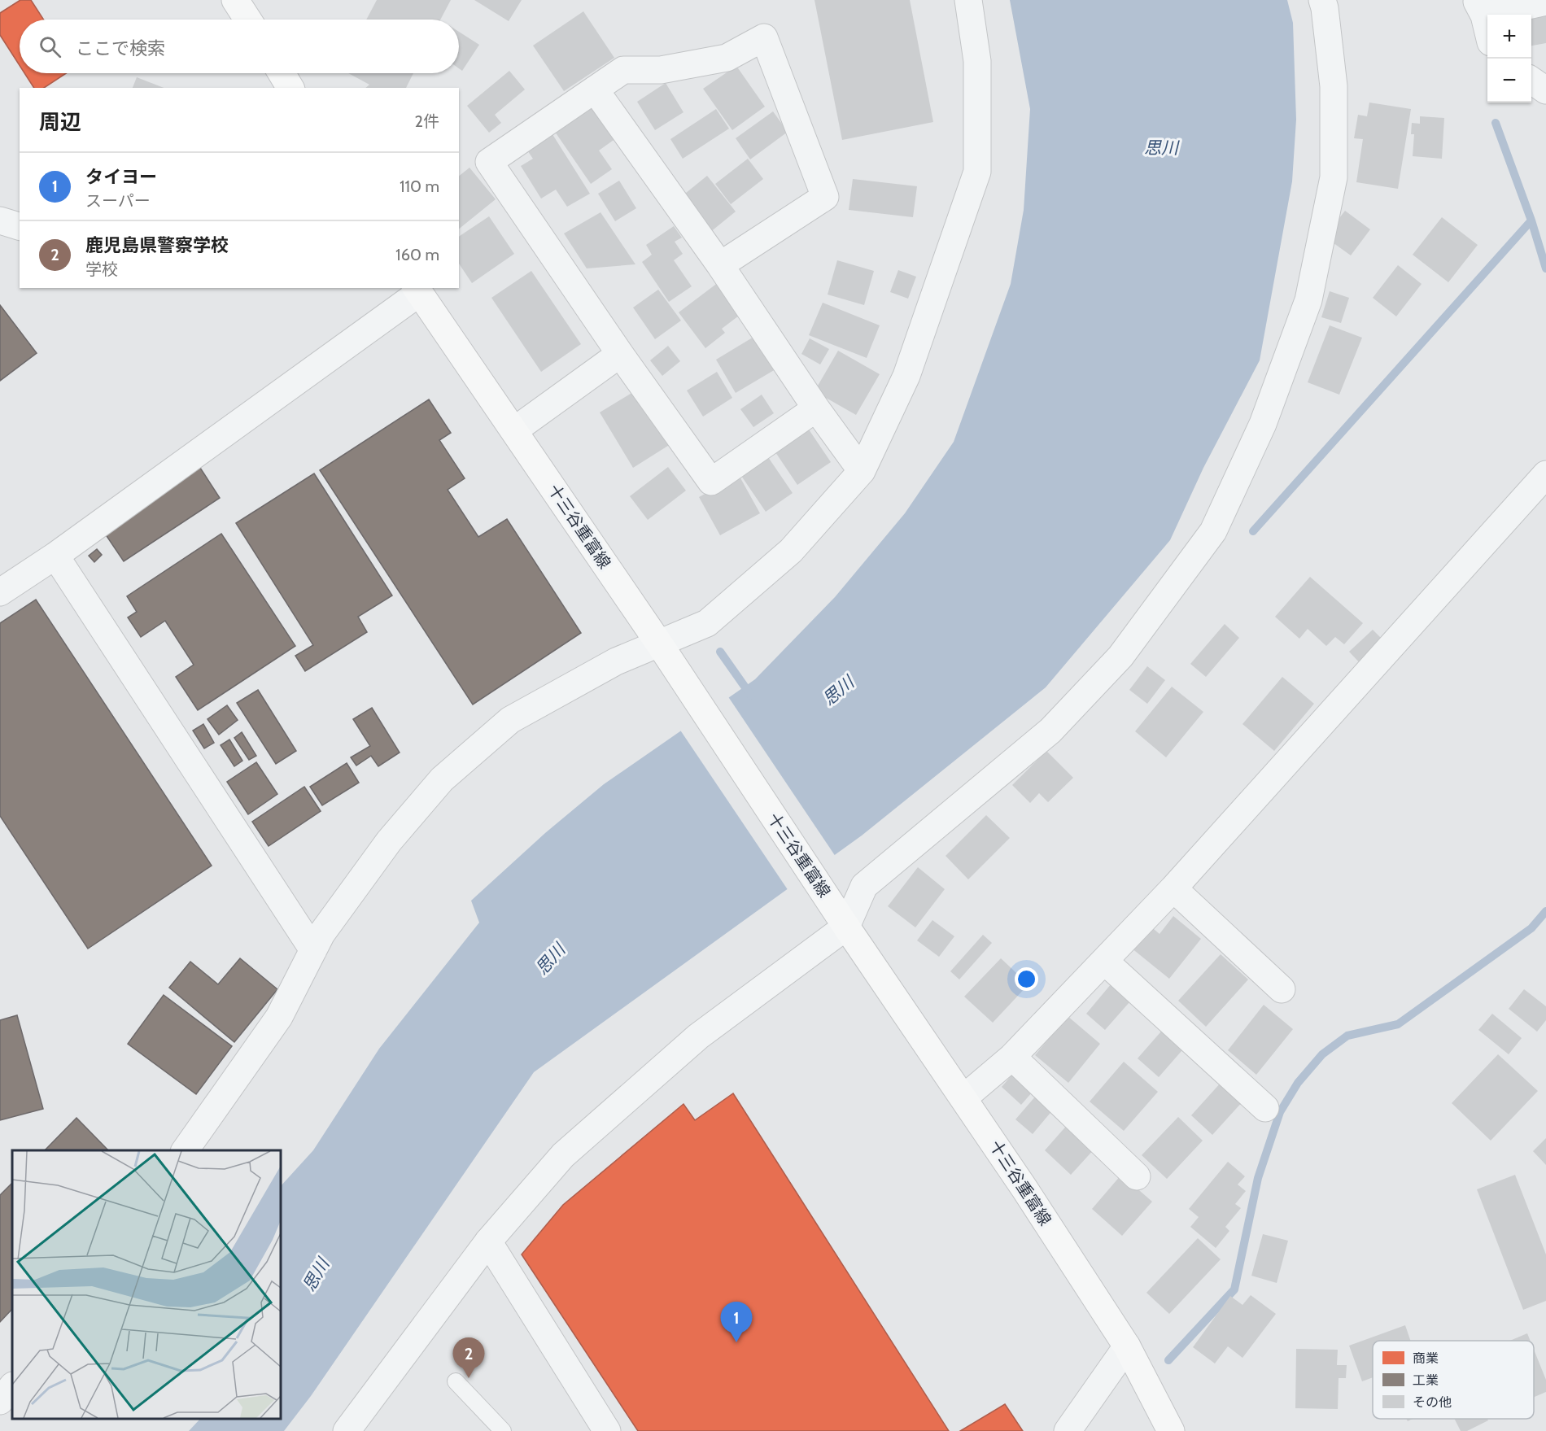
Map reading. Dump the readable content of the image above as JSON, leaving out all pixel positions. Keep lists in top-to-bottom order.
{
  "streets": {
    "main road": ["十三谷重富線"]
  },
  "water": ["思川"],
  "legend": ["商業", "工業", "その他"],
  "page": {
    "map_buttons": ["+", "−"],
    "search": "ここで検索",
    "heading": ["周辺", "2件"],
    "list": [
      {
        "mark": "1",
        "name": "タイヨー",
        "note": "スーパー",
        "value": "110 m"
      },
      {
        "mark": "2",
        "name": "鹿児島県警察学校",
        "note": "学校",
        "value": "160 m"
      }
    ],
    "pins": ["1", "2"]
  }
}
